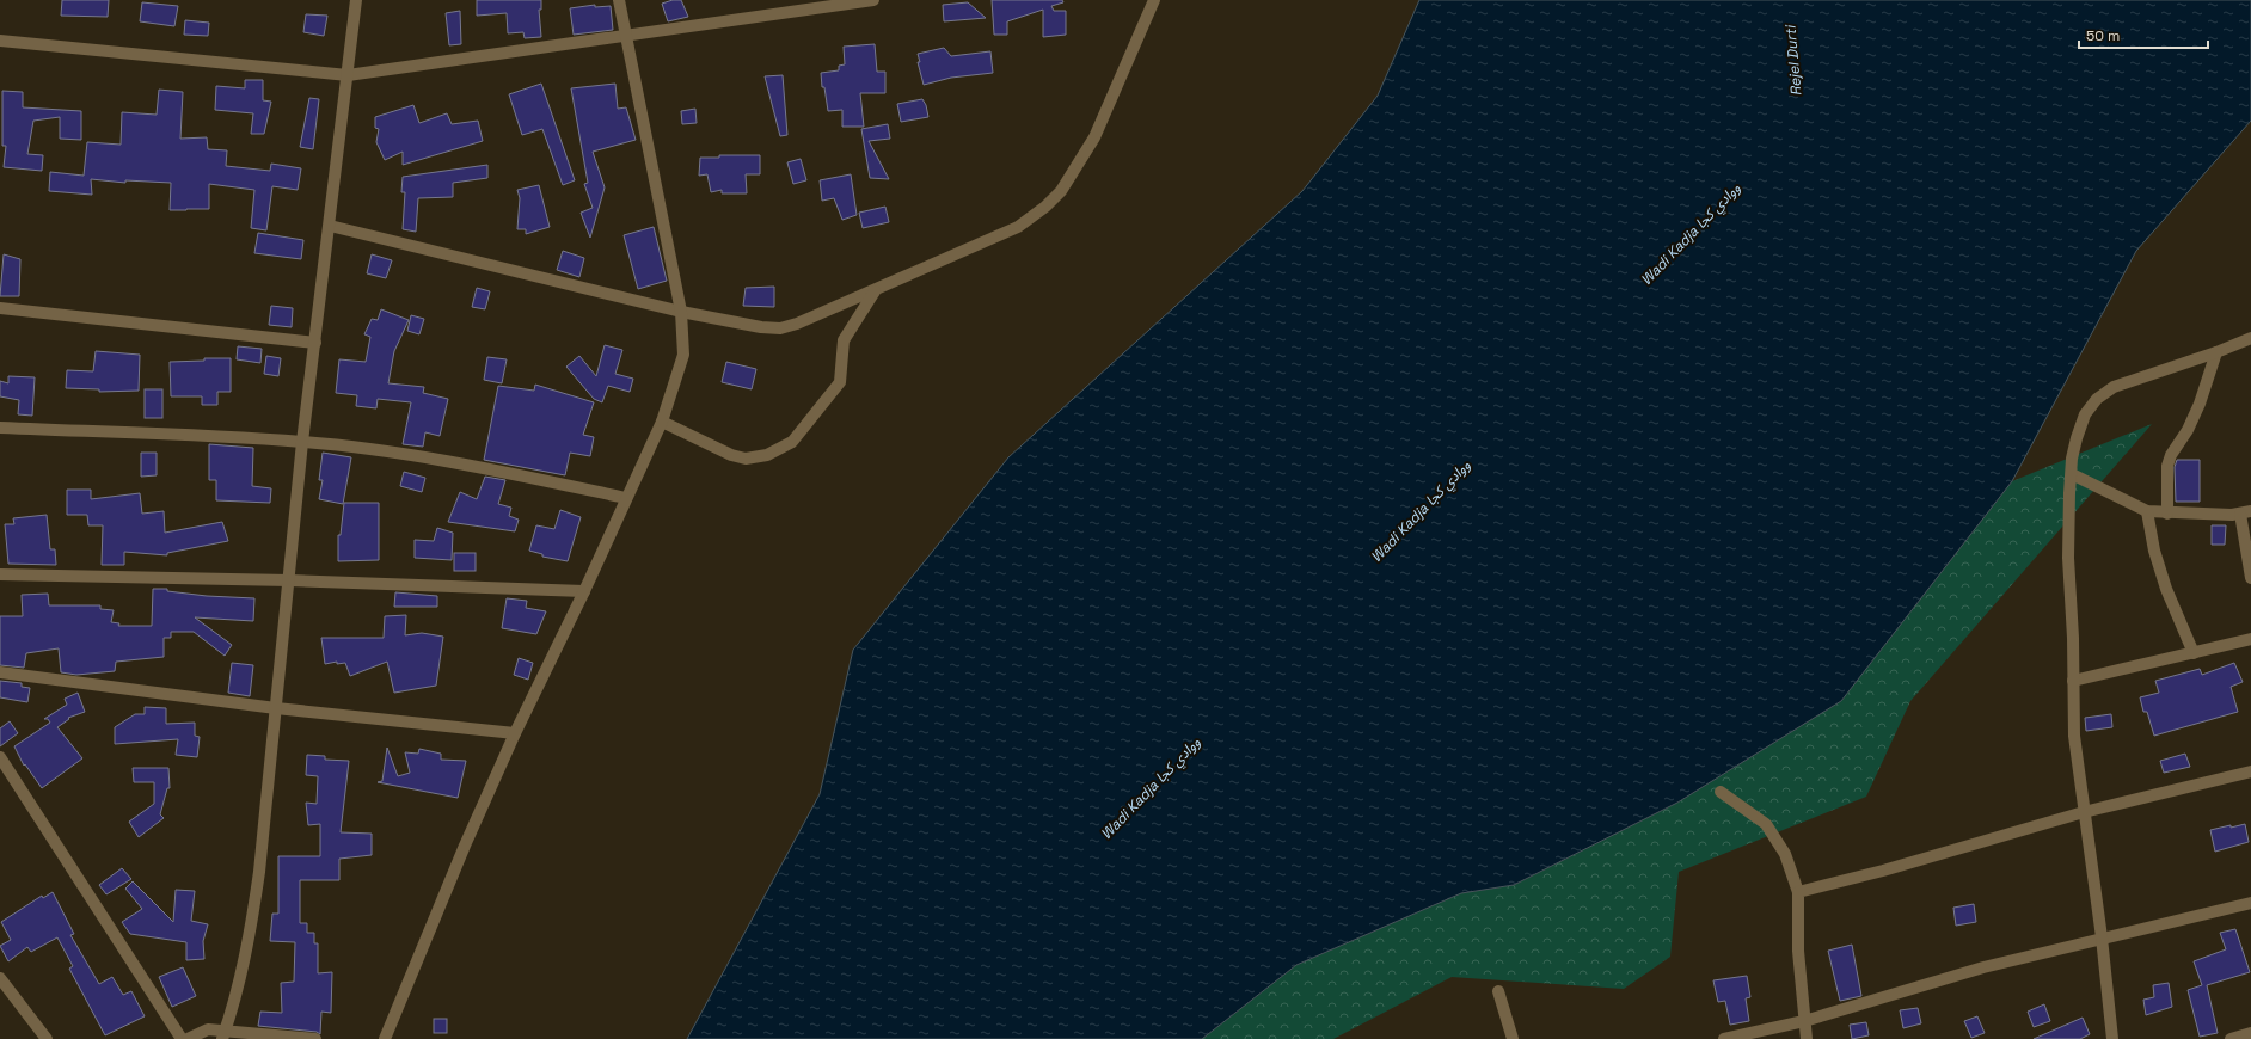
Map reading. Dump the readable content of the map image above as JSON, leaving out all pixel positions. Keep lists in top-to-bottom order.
{
  "water": ["Rejel Durti", "Wadi Kadja ووادي كجا"],
  "scale_bar": "50 m"
}
